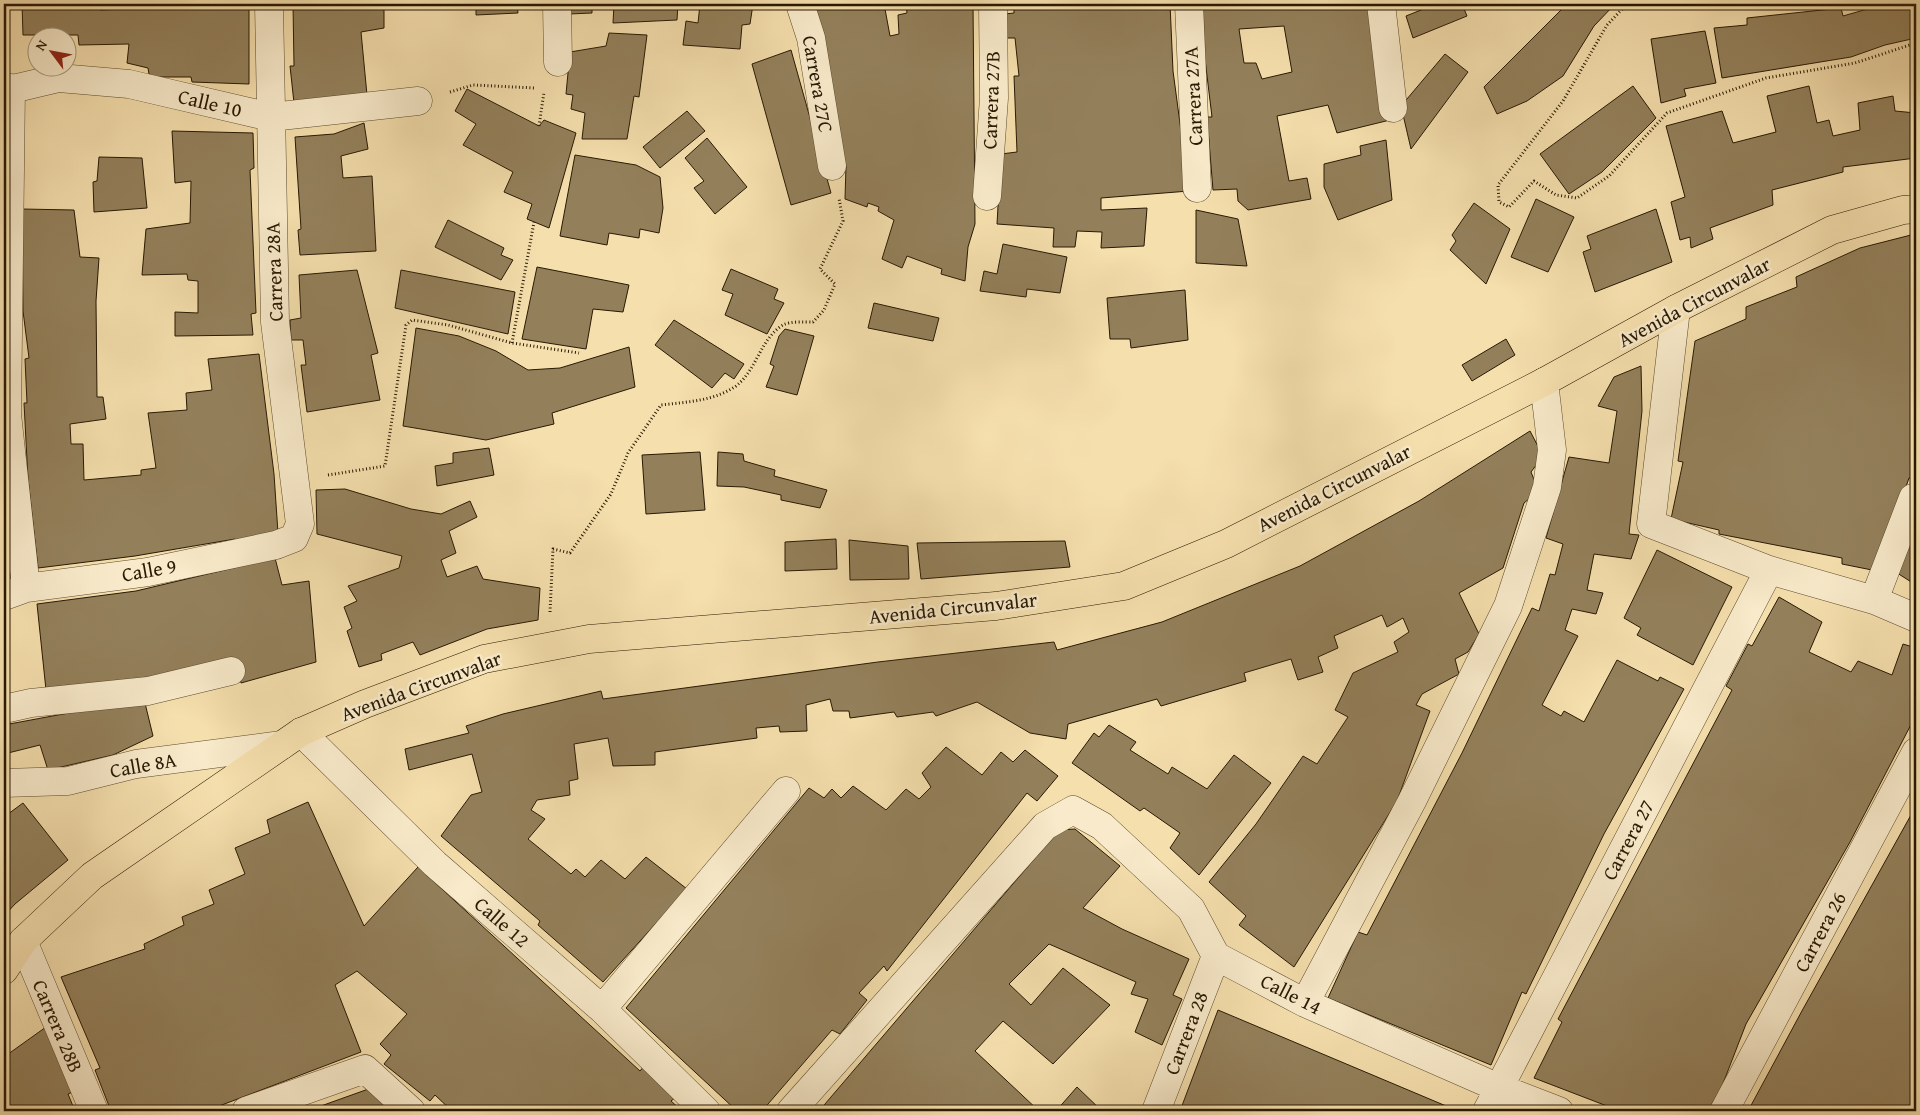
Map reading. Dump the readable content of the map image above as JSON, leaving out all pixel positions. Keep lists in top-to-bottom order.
{
  "streets": {
    "main road": ["Avenida Circunvalar"],
    "street": [
      "Carrera 27C",
      "Carrera 27A",
      "Carrera 27B",
      "Calle 10",
      "Carrera 28A",
      "Calle 9",
      "Calle 8A",
      "Carrera 27",
      "Calle 12",
      "Carrera 26",
      "Calle 14",
      "Carrera 28B",
      "Carrera 28"
    ]
  },
  "crossings": [
    ["Calle 10", "Carrera 28A"],
    ["Carrera 28A", "Calle 9"],
    ["Avenida Circunvalar", "Calle 8A"],
    ["Avenida Circunvalar", "Calle 12"],
    ["Avenida Circunvalar", "Carrera 28B"],
    ["Calle 8A", "Calle 12"],
    ["Carrera 27", "Calle 14"],
    ["Calle 14", "Carrera 28"]
  ],
  "north": "top left"
}
